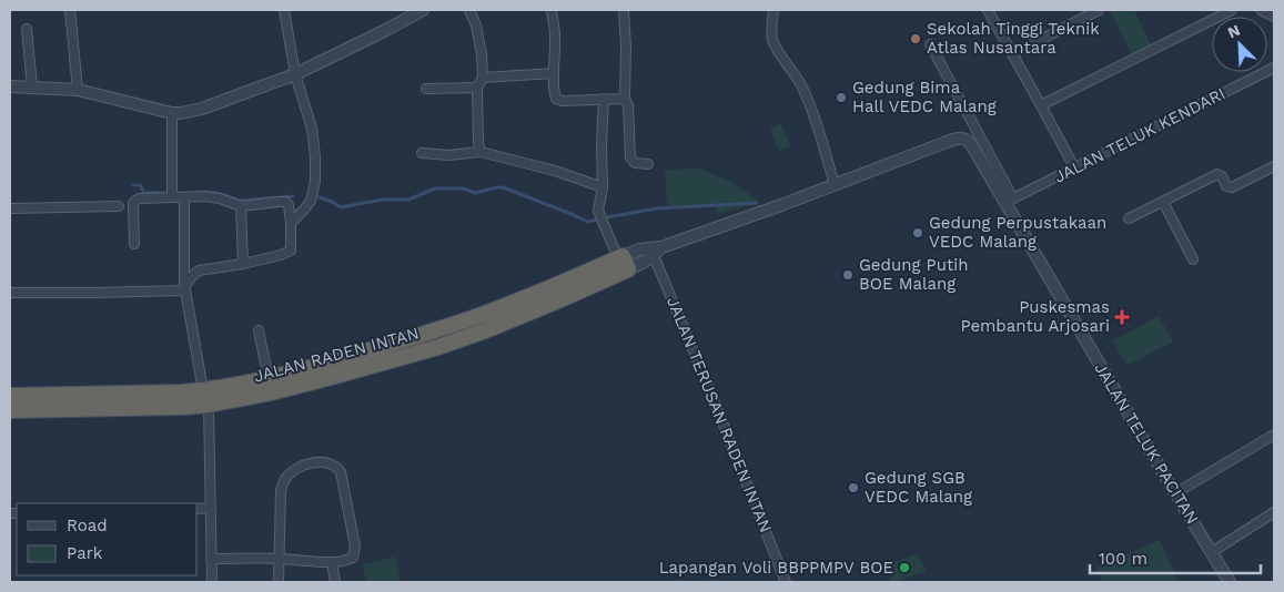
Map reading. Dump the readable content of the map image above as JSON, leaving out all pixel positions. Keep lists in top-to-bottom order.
{
  "streets": {
    "highway": ["JALAN RADEN INTAN"],
    "street": ["JALAN TELUK KENDARI", "JALAN TERUSAN RADEN INTAN", "JALAN TELUK PACITAN"]
  },
  "crossings": [
    ["JALAN TELUK KENDARI", "JALAN TELUK PACITAN"],
    ["JALAN RADEN INTAN", "JALAN TERUSAN RADEN INTAN"],
    ["JALAN RADEN INTAN", "JALAN TELUK PACITAN"]
  ],
  "places": {
    "other": [
      "Sekolah Tinggi Teknik Atlas Nusantara",
      "Gedung Bima Hall VEDC Malang",
      "Gedung Perpustakaan VEDC Malang",
      "Gedung Putih BOE Malang",
      "Gedung SGB VEDC Malang",
      "Lapangan Voli BBPPMPV BOE"
    ],
    "health": ["Puskesmas Pembantu Arjosari"]
  },
  "legend": ["Road", "Park"],
  "scale_bar": "100 m",
  "north": "top left"
}
